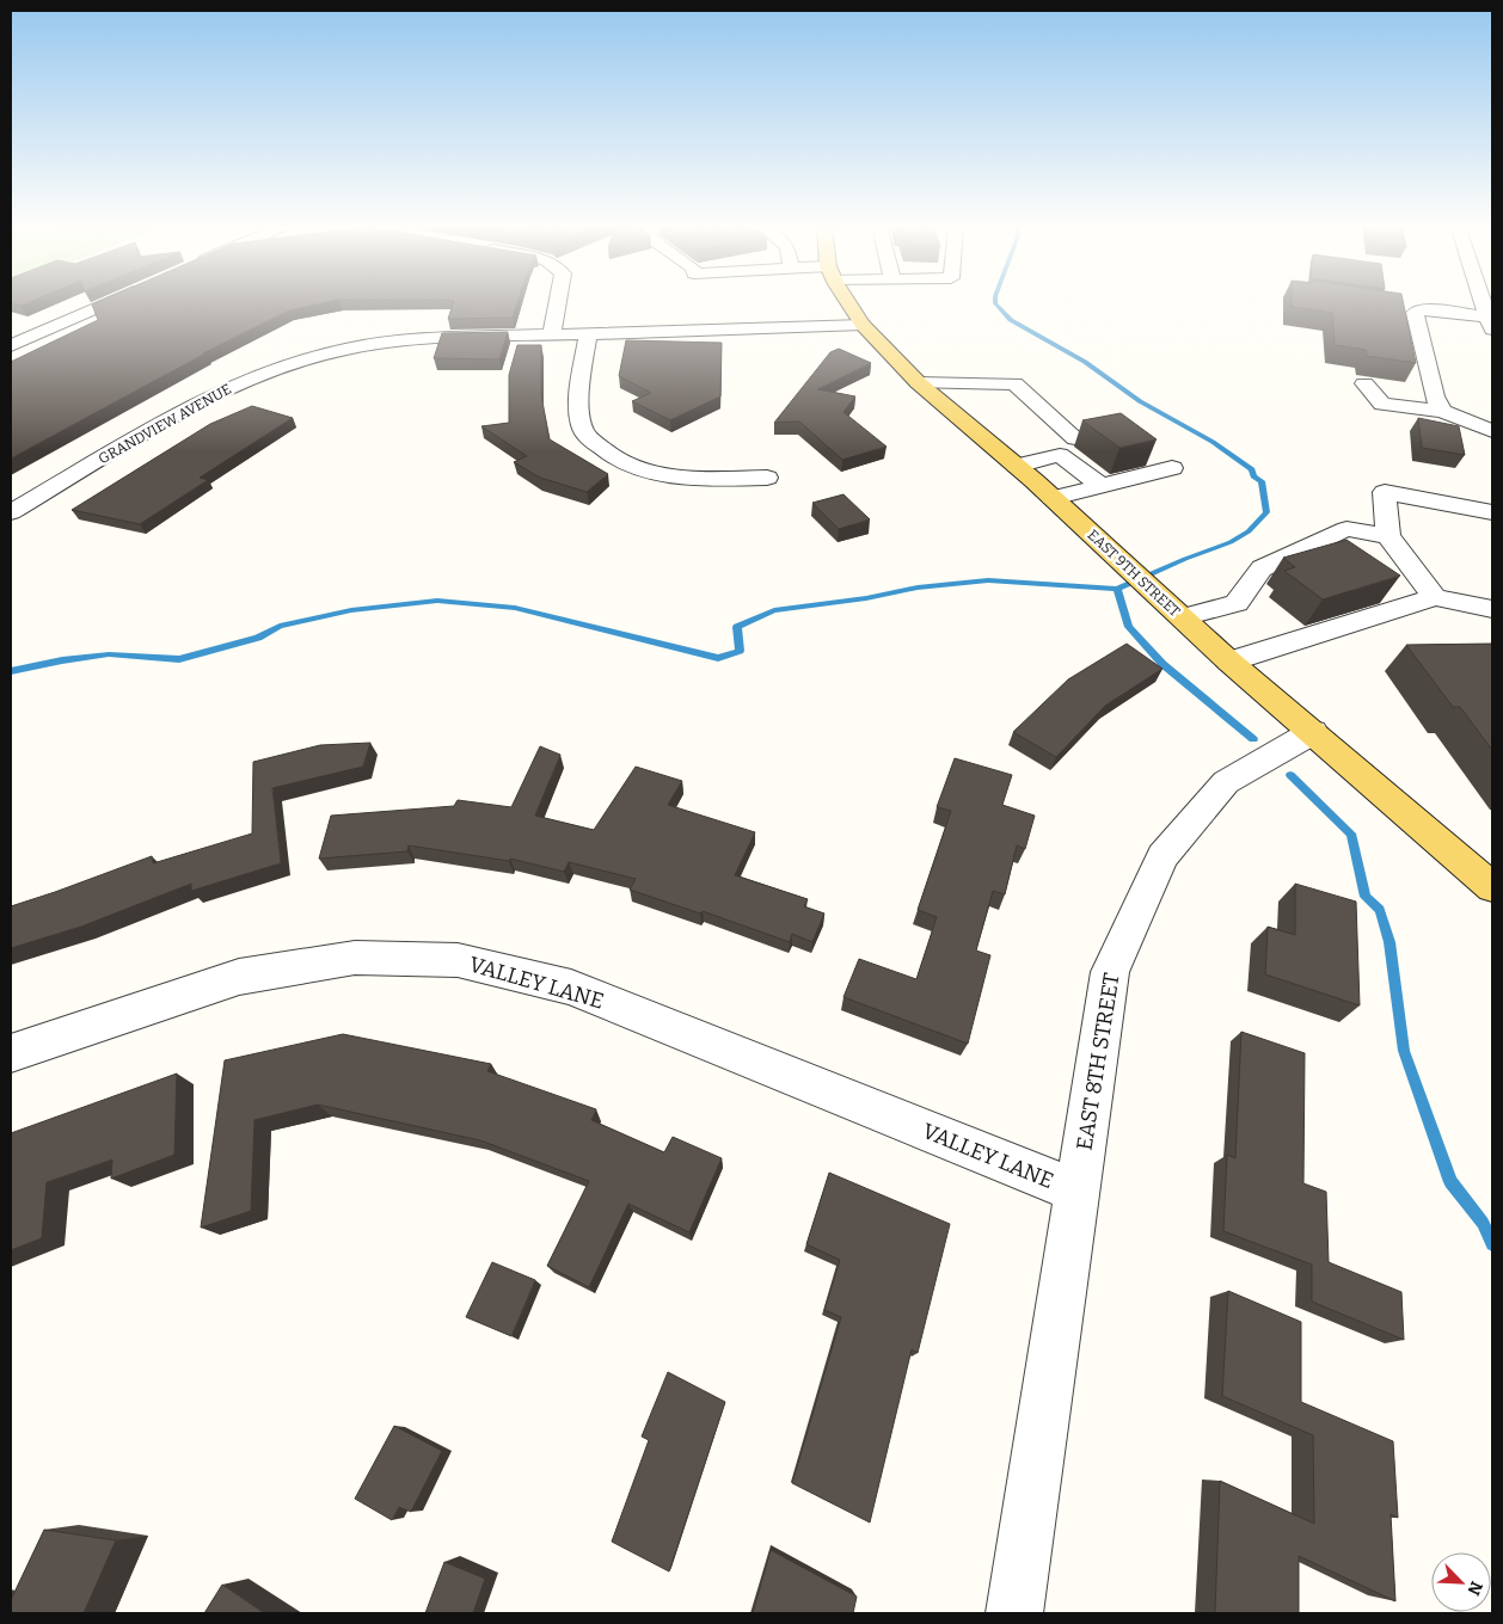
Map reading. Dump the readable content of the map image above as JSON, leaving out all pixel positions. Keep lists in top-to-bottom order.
{
  "streets": {
    "main road": ["EAST 9TH STREET"],
    "street": ["GRANDVIEW AVENUE", "VALLEY LANE", "EAST 8TH STREET"]
  },
  "crossings": [
    ["GRANDVIEW AVENUE", "EAST 9TH STREET"],
    ["EAST 9TH STREET", "EAST 8TH STREET"],
    ["VALLEY LANE", "EAST 8TH STREET"]
  ],
  "north": "bottom right"
}
